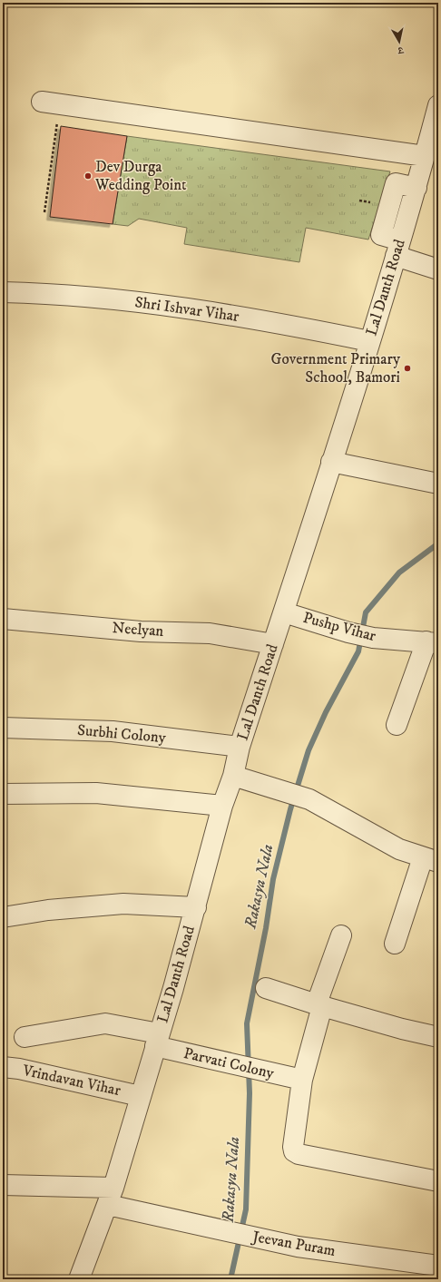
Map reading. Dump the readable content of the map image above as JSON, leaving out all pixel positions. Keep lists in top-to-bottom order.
{
  "streets": {
    "street": [
      "Lal Danth Road",
      "Shri Ishvar Vihar",
      "Pushp Vihar",
      "Neelyan",
      "Surbhi Colony",
      "Parvati Colony",
      "Vrindavan Vihar",
      "Jeevan Puram"
    ]
  },
  "crossings": [
    ["Lal Danth Road", "Shri Ishvar Vihar"],
    ["Lal Danth Road", "Pushp Vihar"],
    ["Lal Danth Road", "Neelyan"],
    ["Lal Danth Road", "Surbhi Colony"],
    ["Lal Danth Road", "Parvati Colony"],
    ["Lal Danth Road", "Vrindavan Vihar"],
    ["Lal Danth Road", "Jeevan Puram"]
  ],
  "water": ["Rakasya Nala"],
  "places": ["Dev Durga Wedding Point", "Government Primary School, Bamori"],
  "north": "bottom"
}
